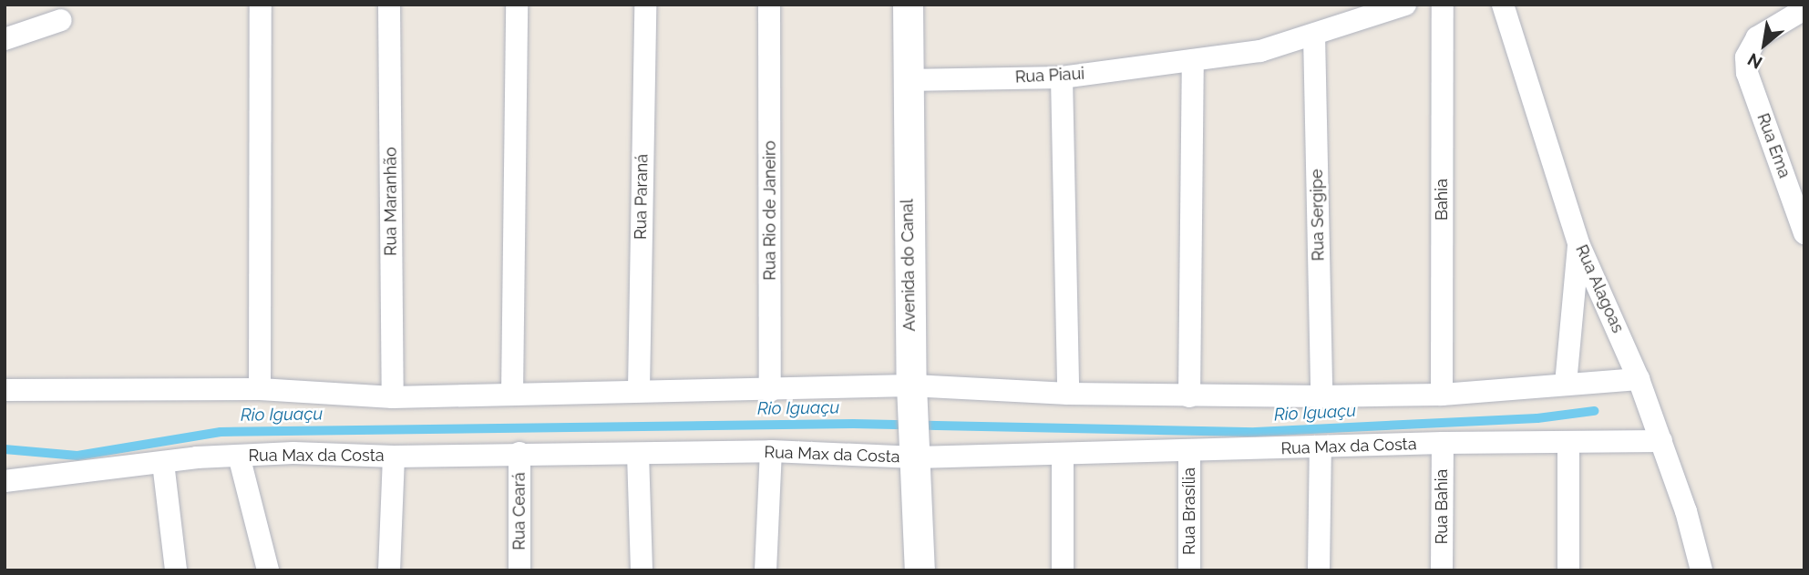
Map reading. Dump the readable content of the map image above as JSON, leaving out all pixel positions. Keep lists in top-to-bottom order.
{
  "streets": {
    "street": [
      "Rua Piaui",
      "Rua Ema",
      "Rua Paraná",
      "Bahia",
      "Rua Maranhão",
      "Rua Rio de Janeiro",
      "Rua Sergipe",
      "Avenida do Canal",
      "Rua Alagoas",
      "Rua Max da Costa",
      "Rua Bahia",
      "Rua Ceará",
      "Rua Brasília"
    ]
  },
  "crossings": [
    ["Rua Piaui", "Rua Sergipe"],
    ["Rua Piaui", "Avenida do Canal"],
    ["Avenida do Canal", "Rua Max da Costa"],
    ["Rua Alagoas", "Rua Max da Costa"],
    ["Rua Max da Costa", "Rua Bahia"],
    ["Rua Max da Costa", "Rua Ceará"],
    ["Rua Max da Costa", "Rua Brasília"]
  ],
  "water": ["Rio Iguaçu"],
  "north": "bottom left"
}
